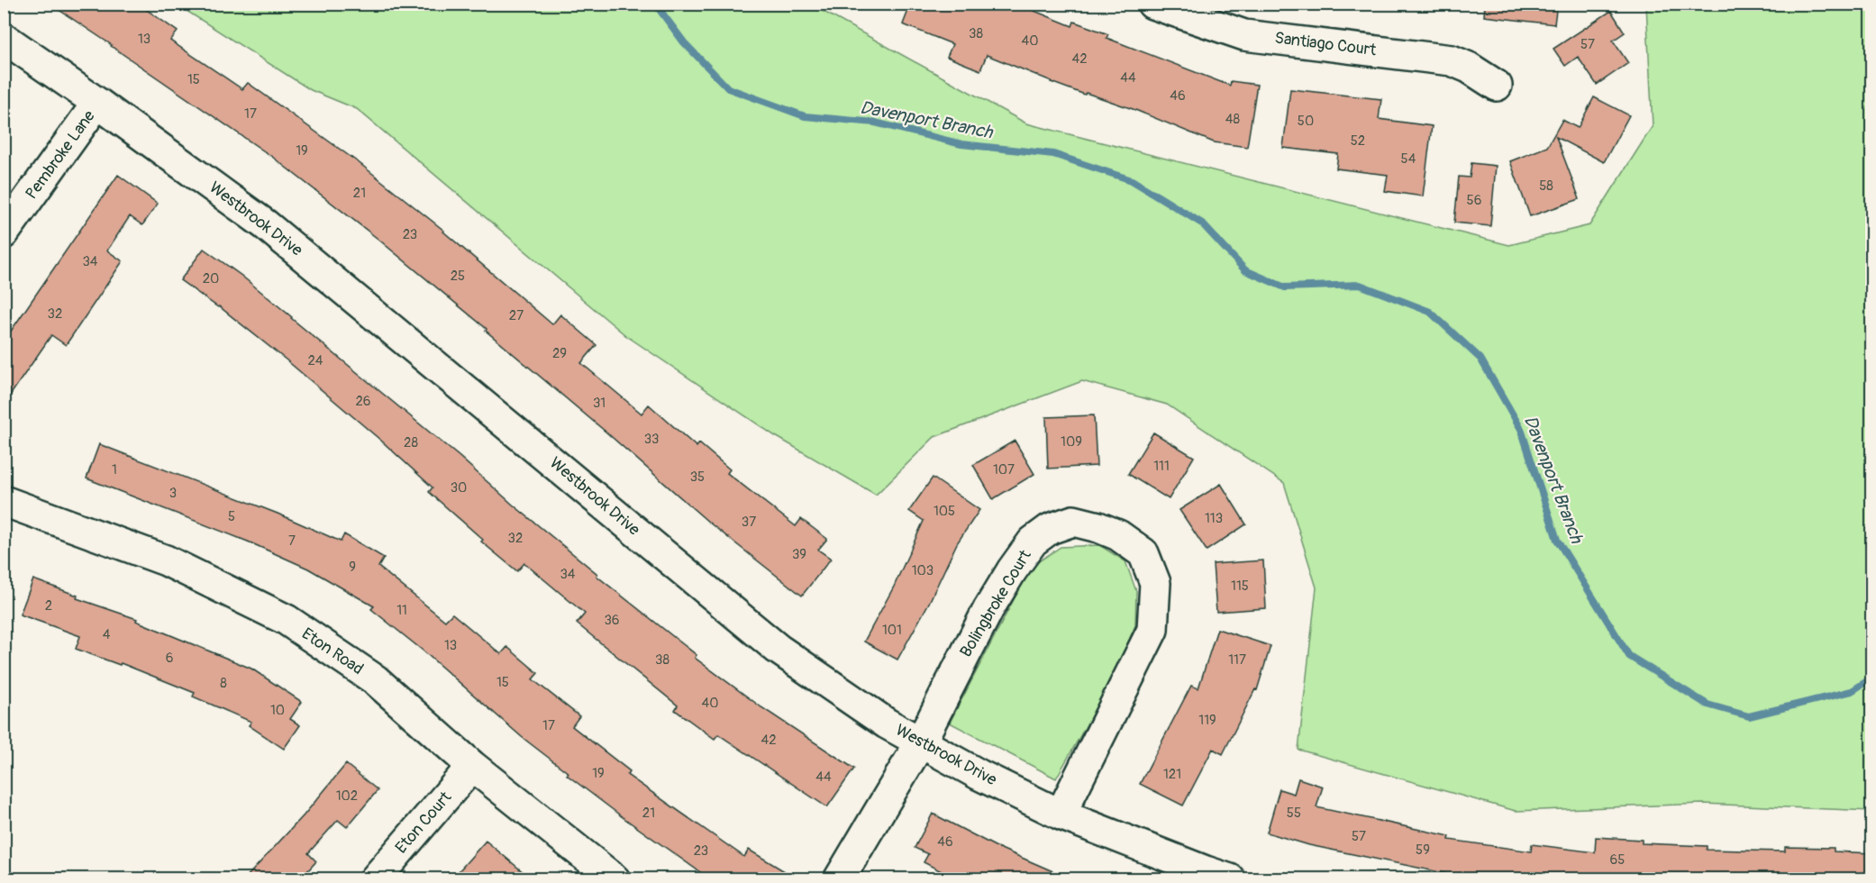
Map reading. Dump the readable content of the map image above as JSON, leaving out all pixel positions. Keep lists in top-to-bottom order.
{
  "streets": {
    "street": [
      "Santiago Court",
      "Pembroke Lane",
      "Westbrook Drive",
      "Bolingbroke Court",
      "Eton Road",
      "Eton Court"
    ]
  },
  "crossings": [
    ["Pembroke Lane", "Westbrook Drive"],
    ["Westbrook Drive", "Bolingbroke Court"],
    ["Eton Road", "Eton Court"]
  ],
  "water": ["Davenport Branch"],
  "house_numbers": [
    "38",
    "13",
    "40",
    "57",
    "42",
    "44",
    "15",
    "46",
    "17",
    "48",
    "50",
    "52",
    "19",
    "54",
    "58",
    "21",
    "56",
    "23",
    "34",
    "25",
    "20",
    "32",
    "27",
    "29",
    "24",
    "26",
    "31",
    "33",
    "109",
    "28",
    "111",
    "1",
    "107",
    "35",
    "30",
    "3",
    "105",
    "5",
    "113",
    "37",
    "32",
    "7",
    "39",
    "9",
    "103",
    "34",
    "115",
    "2",
    "11",
    "36",
    "101",
    "4",
    "13",
    "6",
    "38",
    "117",
    "15",
    "8",
    "40",
    "10",
    "119",
    "17",
    "42",
    "19",
    "121",
    "44",
    "102",
    "21",
    "55",
    "57",
    "46",
    "59",
    "23",
    "65"
  ]
}
